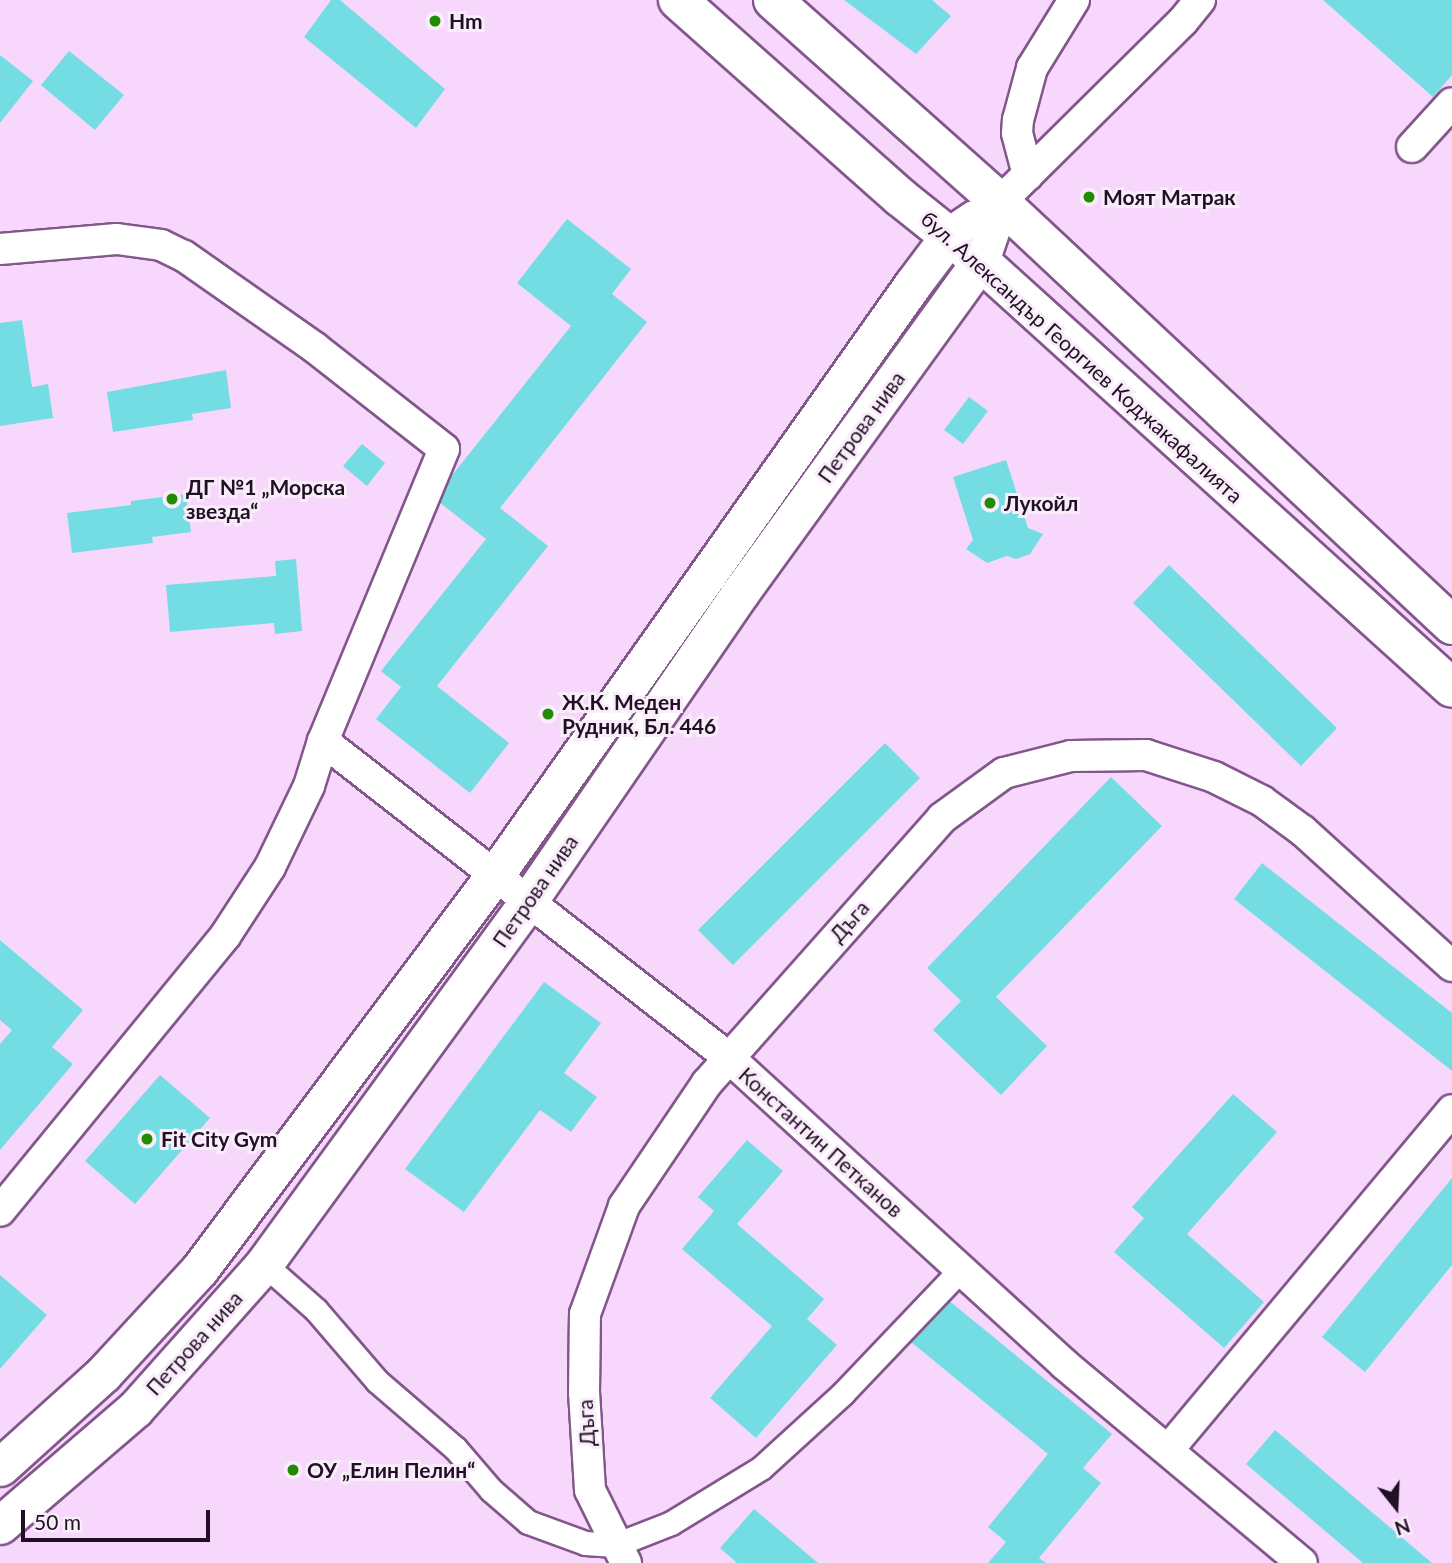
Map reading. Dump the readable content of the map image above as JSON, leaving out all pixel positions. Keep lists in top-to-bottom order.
{
  "streets": {
    "main road": ["бул. Александър Георгиев Коджакафалията"],
    "street": ["Петрова нива", "Дъга", "Константин Петканов"]
  },
  "crossings": [
    ["бул. Александър Георгиев Коджакафалията", "Петрова нива"],
    ["Петрова нива", "Константин Петканов"],
    ["Дъга", "Константин Петканов"]
  ],
  "places": [
    "Hm",
    "Моят Матрак",
    "ДГ №1 „Морска звезда“",
    "Лукойл",
    "Ж.К. Меден Рудник, Бл. 446",
    "Fit City Gym",
    "ОУ „Елин Пелин“"
  ],
  "scale_bar": "50 m",
  "north": "bottom"
}
